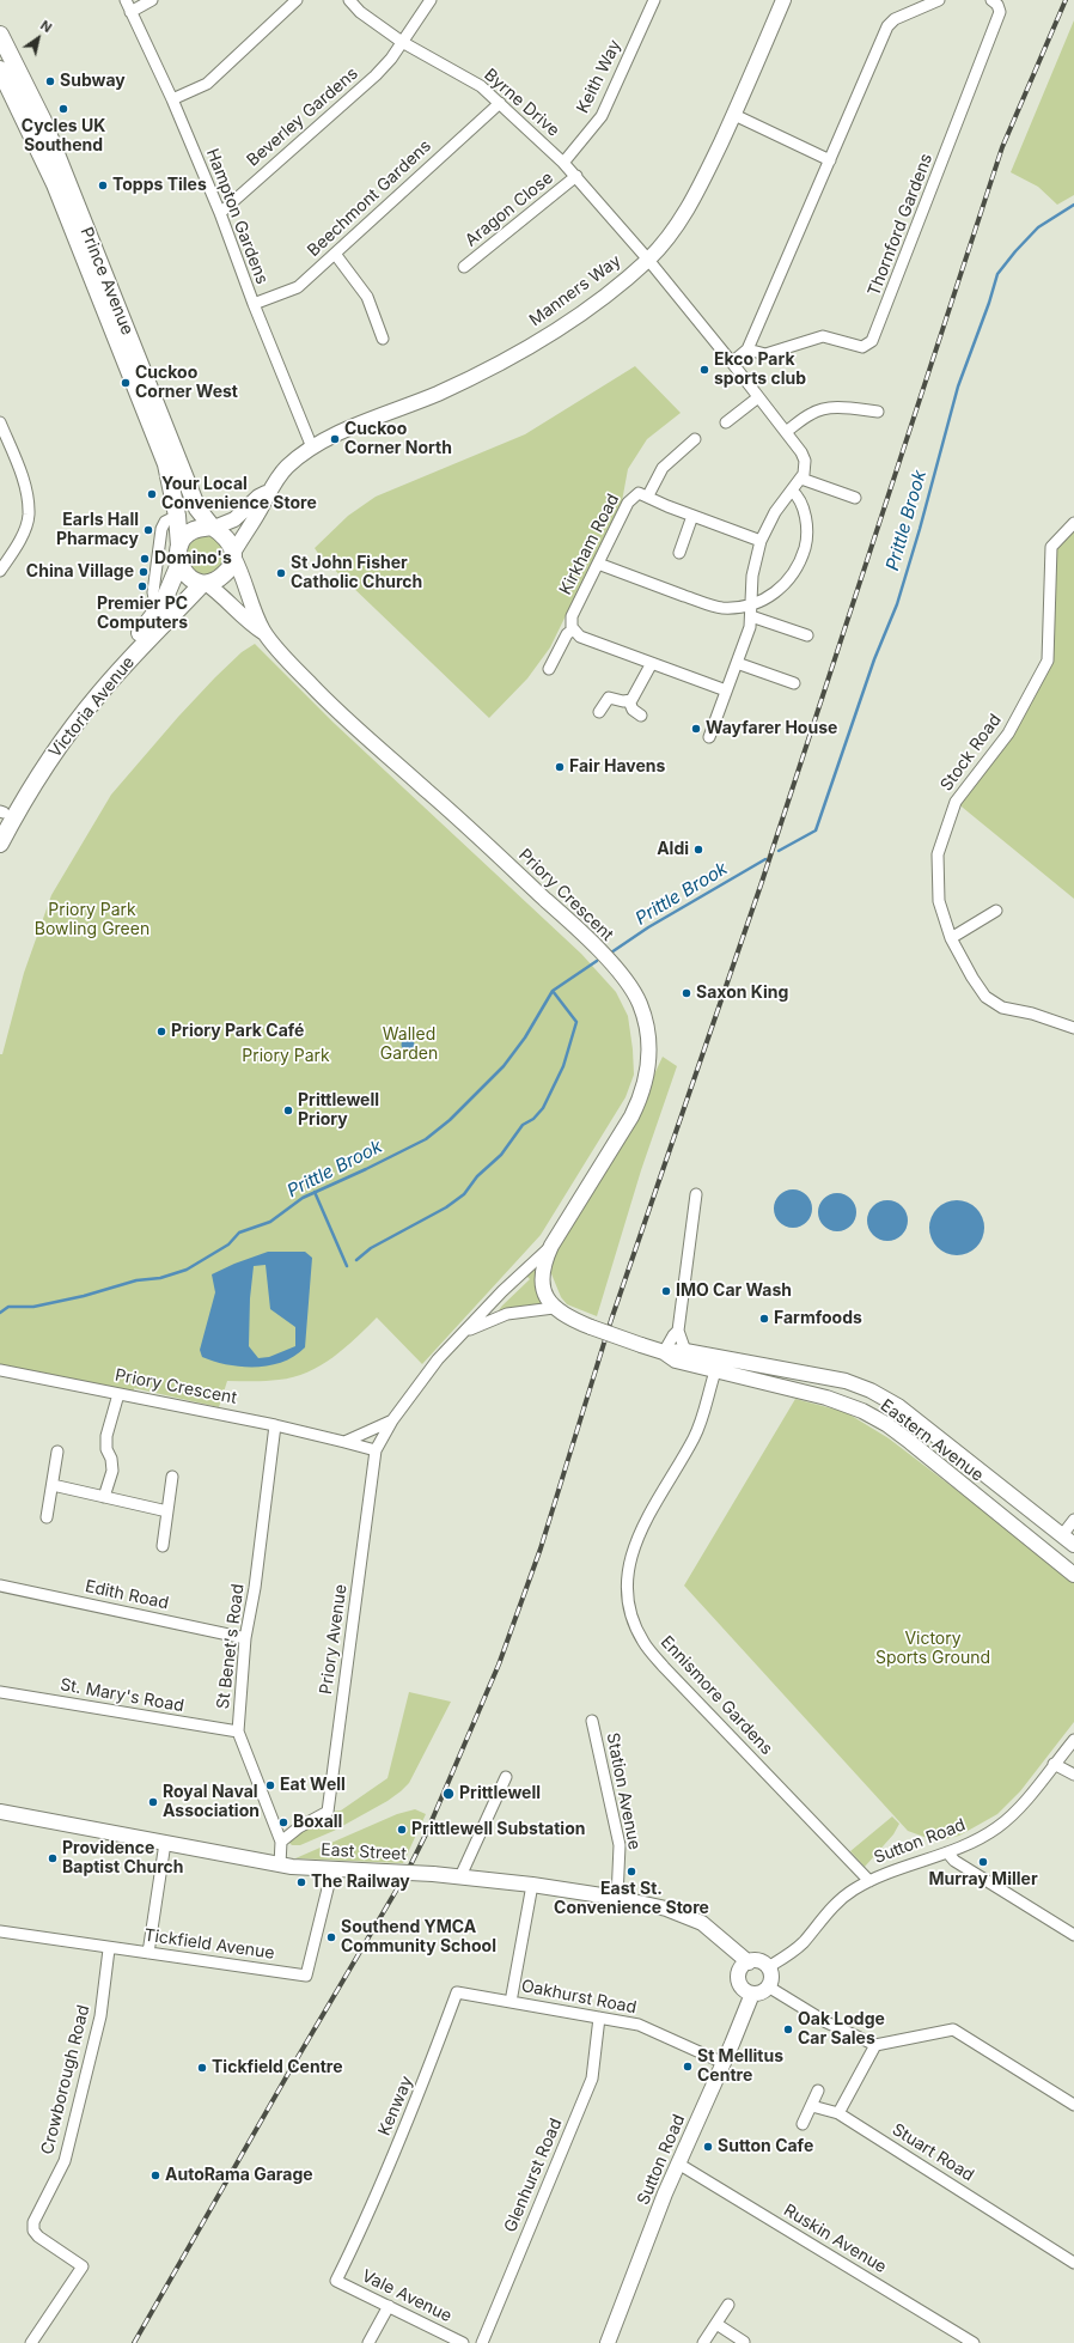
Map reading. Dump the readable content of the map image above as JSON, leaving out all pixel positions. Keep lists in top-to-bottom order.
{
  "streets": {
    "highway": ["Prince Avenue", "Victoria Avenue"],
    "main road": [
      "Manners Way",
      "Priory Crescent",
      "Eastern Avenue",
      "Sutton Road",
      "East Street"
    ],
    "street": [
      "Keith Way",
      "Byrne Drive",
      "Beverley Gardens",
      "Beechmont Gardens",
      "Aragon Close",
      "Hampton Gardens",
      "Thornford Gardens",
      "Kirkham Road",
      "Stock Road",
      "Edith Road",
      "Priory Avenue",
      "St Benet's Road",
      "St. Mary's Road",
      "Ennismore Gardens",
      "Station Avenue",
      "Tickfield Avenue",
      "Oakhurst Road",
      "Crowborough Road",
      "Kenway",
      "Stuart Road",
      "Glenhurst Road",
      "Ruskin Avenue",
      "Vale Avenue"
    ]
  },
  "crossings": [
    ["Keith Way", "Byrne Drive"],
    ["Byrne Drive", "Beverley Gardens"],
    ["Byrne Drive", "Beechmont Gardens"],
    ["Byrne Drive", "Aragon Close"],
    ["Byrne Drive", "Manners Way"],
    ["Beverley Gardens", "Hampton Gardens"],
    ["Beechmont Gardens", "Hampton Gardens"],
    ["Hampton Gardens", "Manners Way"],
    ["Prince Avenue", "Manners Way"],
    ["Prince Avenue", "Victoria Avenue"],
    ["Prince Avenue", "Priory Crescent"],
    ["Manners Way", "Victoria Avenue"],
    ["Manners Way", "Priory Crescent"],
    ["Victoria Avenue", "Priory Crescent"],
    ["Priory Crescent", "Eastern Avenue"],
    ["Priory Crescent", "Priory Avenue"],
    ["Priory Crescent", "St Benet's Road"],
    ["Eastern Avenue", "Ennismore Gardens"],
    ["Edith Road", "St Benet's Road"],
    ["Priory Avenue", "St Benet's Road"],
    ["St Benet's Road", "St. Mary's Road"],
    ["St Benet's Road", "East Street"],
    ["Ennismore Gardens", "Sutton Road"],
    ["Station Avenue", "East Street"],
    ["Sutton Road", "East Street"],
    ["Sutton Road", "Oakhurst Road"],
    ["Sutton Road", "Ruskin Avenue"],
    ["East Street", "Tickfield Avenue"],
    ["East Street", "Oakhurst Road"],
    ["Tickfield Avenue", "Crowborough Road"],
    ["Oakhurst Road", "Kenway"],
    ["Oakhurst Road", "Glenhurst Road"],
    ["Kenway", "Vale Avenue"]
  ],
  "water": ["Prittle Brook"],
  "parks": [
    "Priory Park Bowling Green",
    "Walled Garden",
    "Priory Park",
    "Victory Sports Ground"
  ],
  "places": [
    "Subway",
    "Cycles UK Southend",
    "Topps Tiles",
    "Ekco Park sports club",
    "Cuckoo Corner West",
    "Cuckoo Corner North",
    "Your Local Convenience Store",
    "Earls Hall Pharmacy",
    "Domino's",
    "China Village",
    "St John Fisher Catholic Church",
    "Premier PC Computers",
    "Wayfarer House",
    "Fair Havens",
    "Aldi",
    "Saxon King",
    "Priory Park Café",
    "Prittlewell Priory",
    "IMO Car Wash",
    "Farmfoods",
    "Eat Well",
    "Prittlewell",
    "Royal Naval Association",
    "Boxall",
    "Prittlewell Substation",
    "Providence Baptist Church",
    "Murray Miller",
    "East St. Convenience Store",
    "The Railway",
    "Southend YMCA Community School",
    "Oak Lodge Car Sales",
    "St Mellitus Centre",
    "Tickfield Centre",
    "Sutton Cafe",
    "AutoRama Garage"
  ],
  "north": "top right"
}
